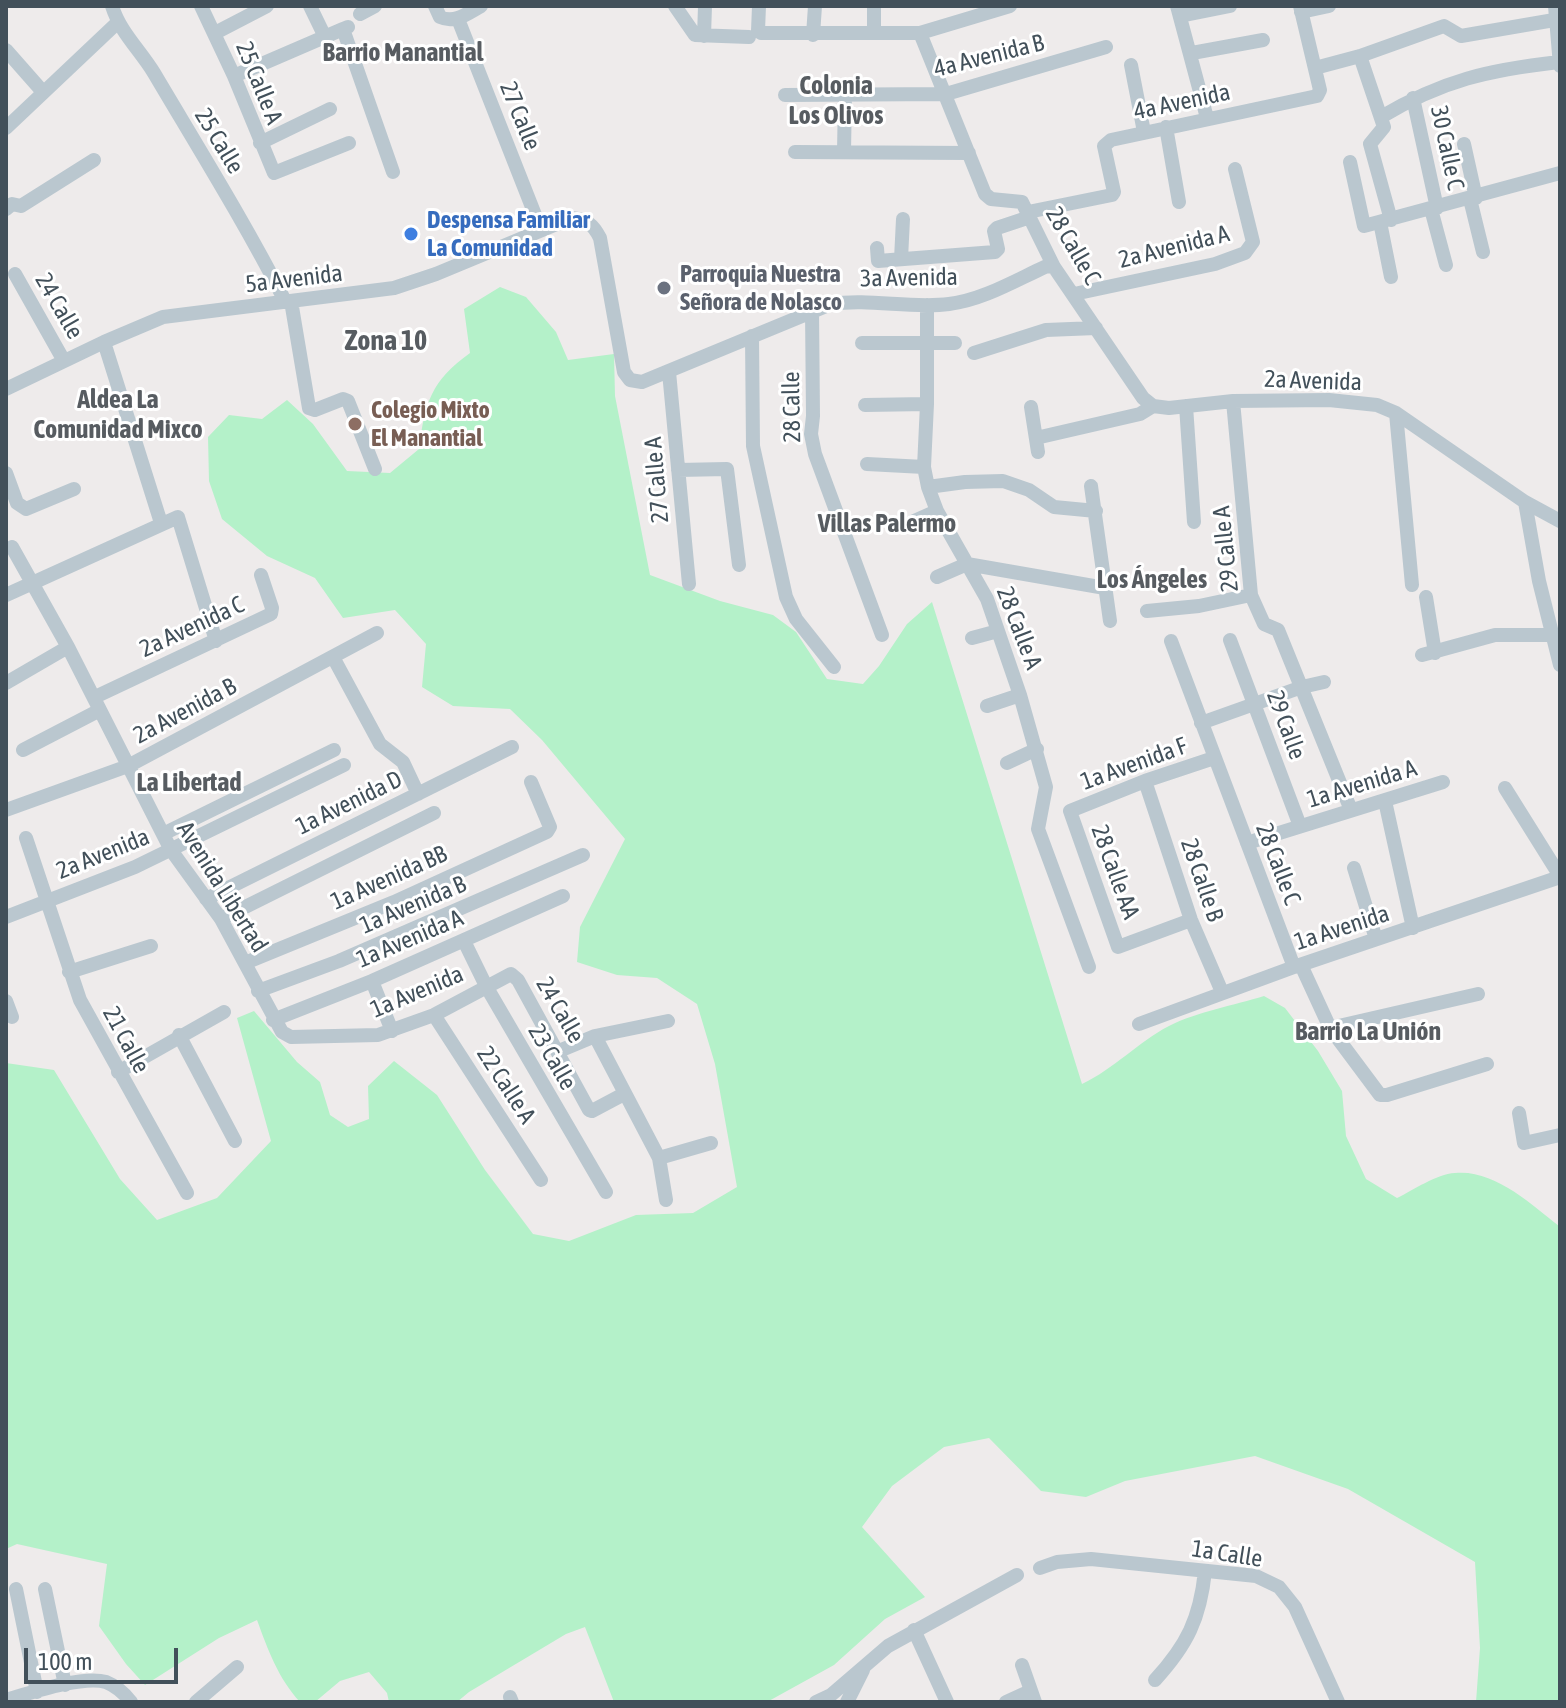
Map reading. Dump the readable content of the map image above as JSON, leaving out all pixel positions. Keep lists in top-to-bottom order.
{
  "streets": {
    "street": [
      "4a Avenida B",
      "25 Calle A",
      "4a Avenida",
      "27 Calle",
      "25 Calle",
      "30 Calle C",
      "28 Calle C",
      "2a Avenida A",
      "3a Avenida",
      "5a Avenida",
      "24 Calle",
      "2a Avenida",
      "28 Calle",
      "27 Calle A",
      "29 Calle A",
      "2a Avenida C",
      "28 Calle A",
      "2a Avenida B",
      "29 Calle",
      "1a Avenida F",
      "1a Avenida A",
      "1a Avenida D",
      "28 Calle AA",
      "1a Avenida BB",
      "28 Calle B",
      "Avenida Libertad",
      "1a Avenida B",
      "1a Avenida",
      "21 Calle",
      "23 Calle",
      "22 Calle A",
      "1a Calle"
    ]
  },
  "crossings": [
    ["4a Avenida B", "28 Calle C"],
    ["4a Avenida", "28 Calle C"],
    ["27 Calle", "5a Avenida"],
    ["25 Calle", "5a Avenida"],
    ["28 Calle C", "2a Avenida A"],
    ["28 Calle C", "3a Avenida"],
    ["28 Calle C", "2a Avenida"],
    ["28 Calle C", "1a Avenida F"],
    ["28 Calle C", "1a Avenida A"],
    ["28 Calle C", "1a Avenida"],
    ["3a Avenida", "5a Avenida"],
    ["3a Avenida", "28 Calle"],
    ["3a Avenida", "27 Calle A"],
    ["3a Avenida", "28 Calle A"],
    ["5a Avenida", "24 Calle"],
    ["24 Calle", "1a Avenida"],
    ["2a Avenida", "29 Calle A"],
    ["2a Avenida", "Avenida Libertad"],
    ["2a Avenida", "21 Calle"],
    ["29 Calle A", "1a Avenida A"],
    ["2a Avenida C", "Avenida Libertad"],
    ["2a Avenida B", "Avenida Libertad"],
    ["29 Calle", "1a Avenida A"],
    ["1a Avenida F", "28 Calle AA"],
    ["1a Avenida F", "28 Calle B"],
    ["1a Avenida A", "Avenida Libertad"],
    ["1a Avenida A", "23 Calle"],
    ["1a Avenida D", "Avenida Libertad"],
    ["28 Calle AA", "28 Calle B"],
    ["1a Avenida BB", "Avenida Libertad"],
    ["28 Calle B", "1a Avenida"],
    ["Avenida Libertad", "1a Avenida B"],
    ["Avenida Libertad", "1a Avenida"],
    ["1a Avenida", "23 Calle"],
    ["1a Avenida", "22 Calle A"]
  ],
  "districts": [
    "Barrio Manantial",
    "Colonia Los Olivos",
    "Zona 10",
    "Aldea La Comunidad Mixco",
    "Villas Palermo",
    "Los Ángeles",
    "La Libertad",
    "Barrio La Unión"
  ],
  "places": ["Despensa Familiar La Comunidad", "Parroquia Nuestra Señora de Nolasco", "Colegio Mixto El Manantial"],
  "scale_bar": "100 m"
}
